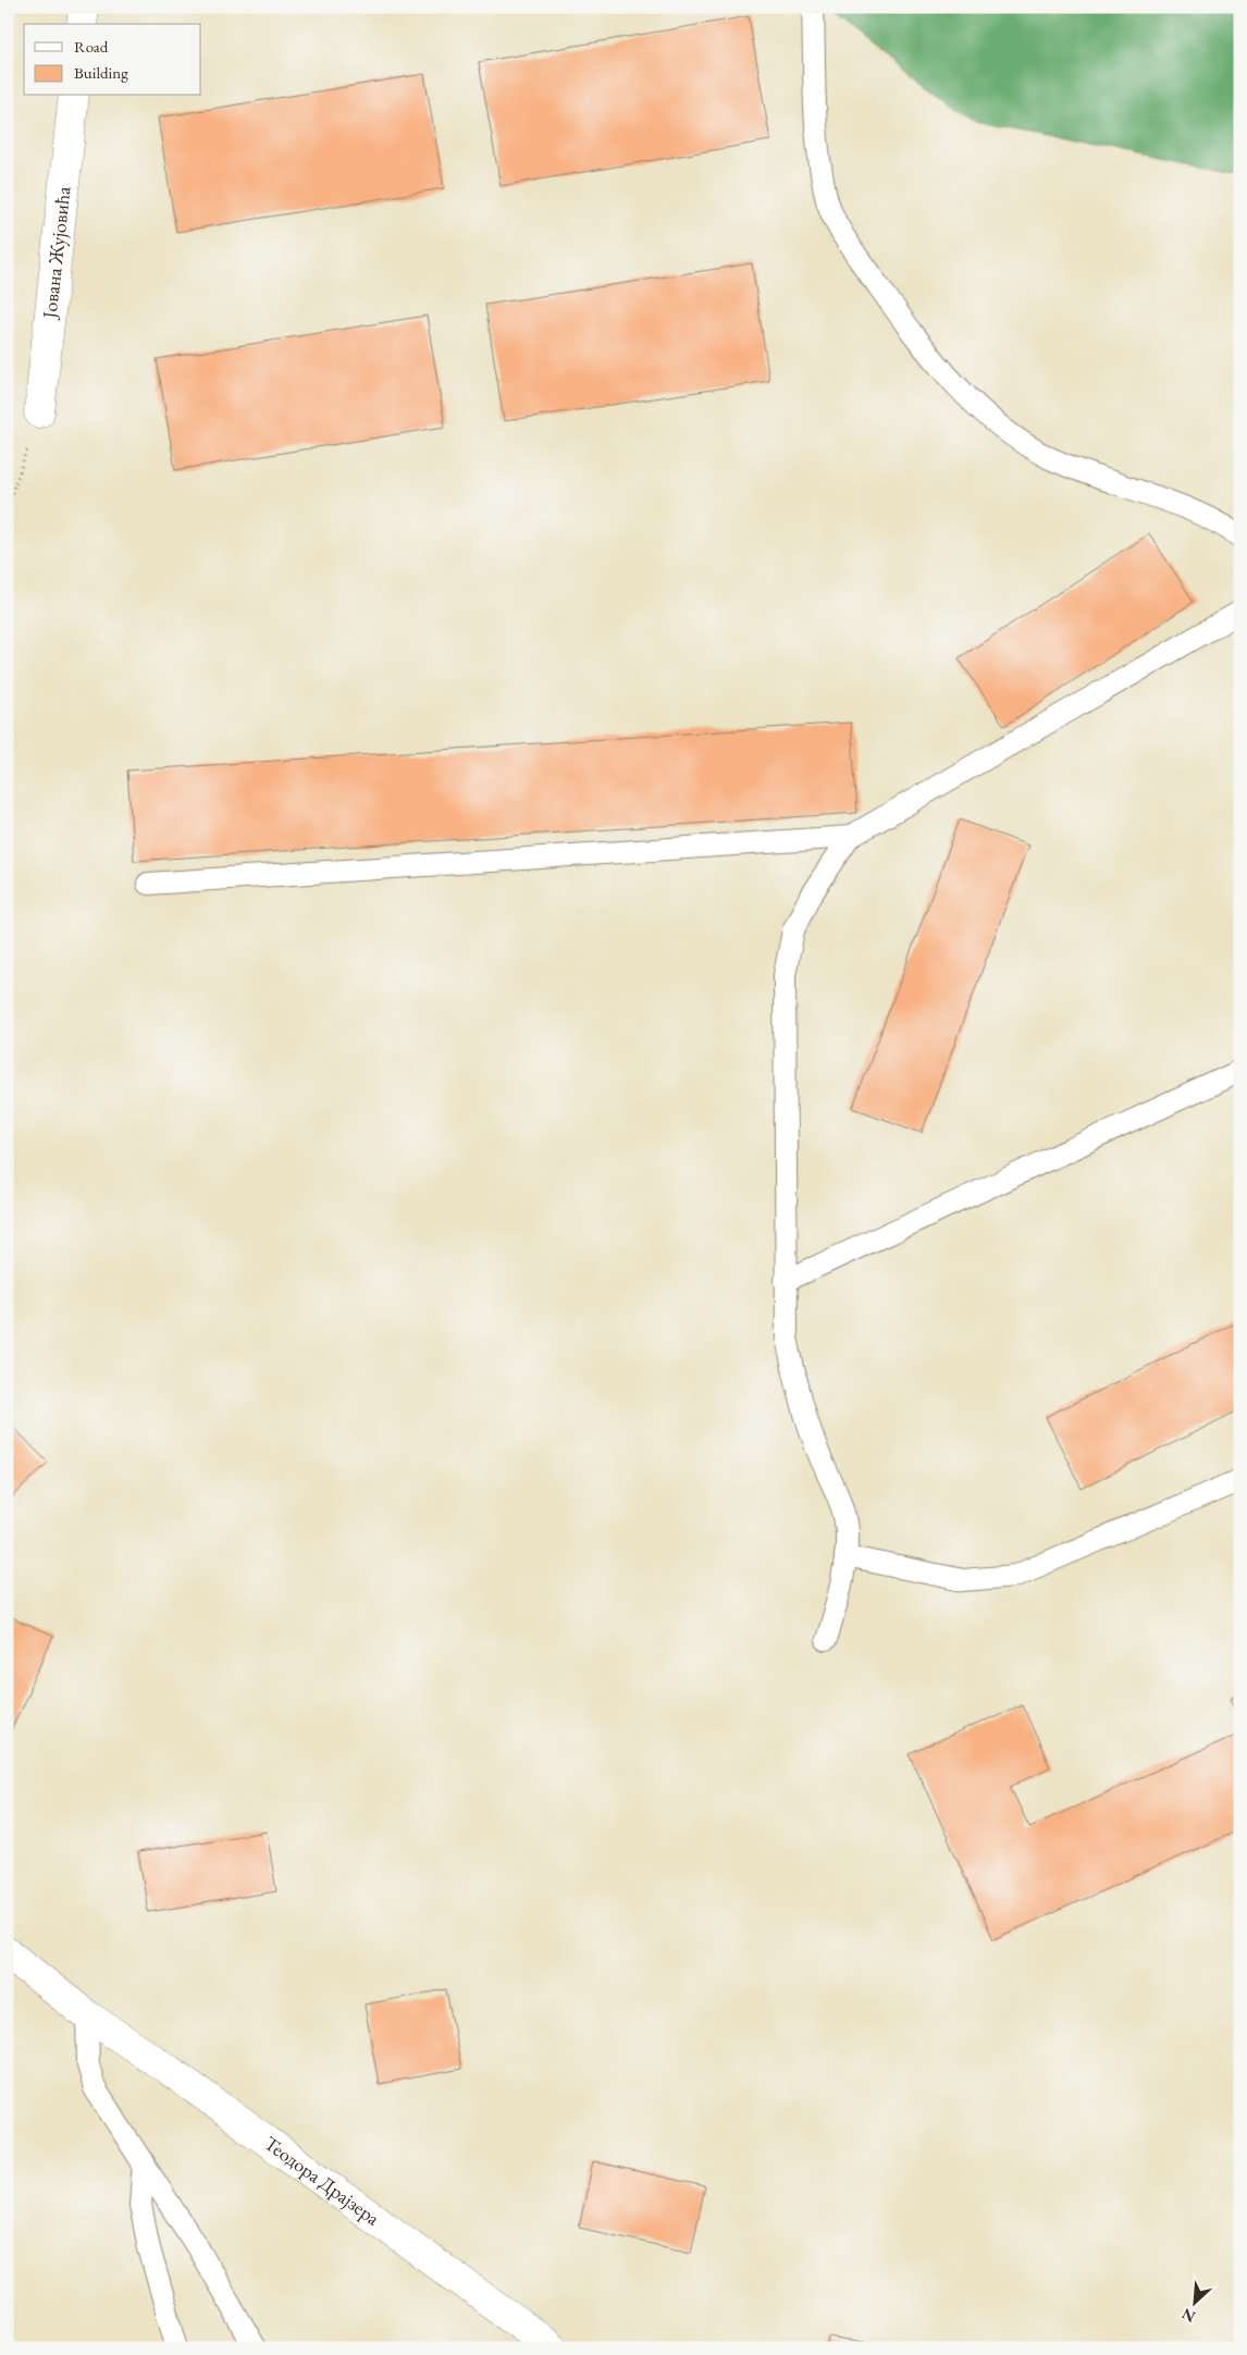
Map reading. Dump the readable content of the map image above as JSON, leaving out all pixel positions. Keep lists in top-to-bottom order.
{
  "streets": {
    "main road": ["Јована Жујовића", "Теодора Драјзера"]
  },
  "legend": ["Road", "Building"],
  "north": "bottom left"
}
